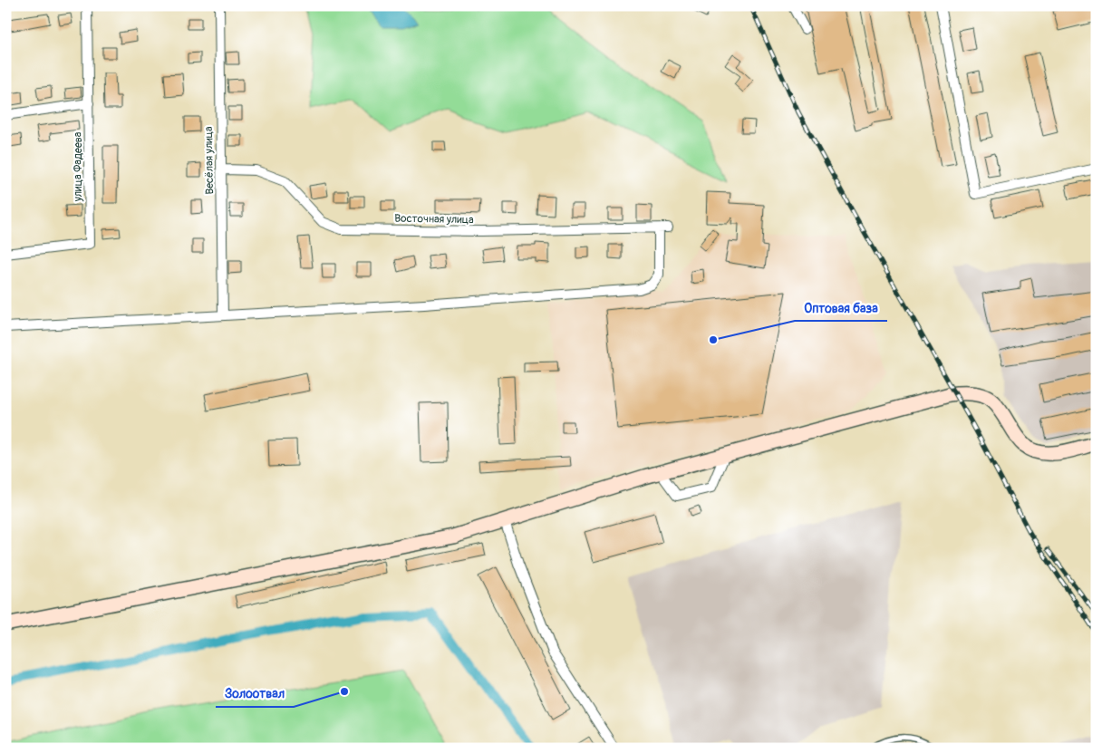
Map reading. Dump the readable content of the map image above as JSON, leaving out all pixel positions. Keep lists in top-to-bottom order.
{
  "streets": {
    "street": ["Весёлая улица", "улица Фадеева", "Восточная улица"]
  },
  "crossings": [
    ["Весёлая улица", "Восточная улица"]
  ],
  "places": ["Оптовая база", "Золоотвал"]
}
